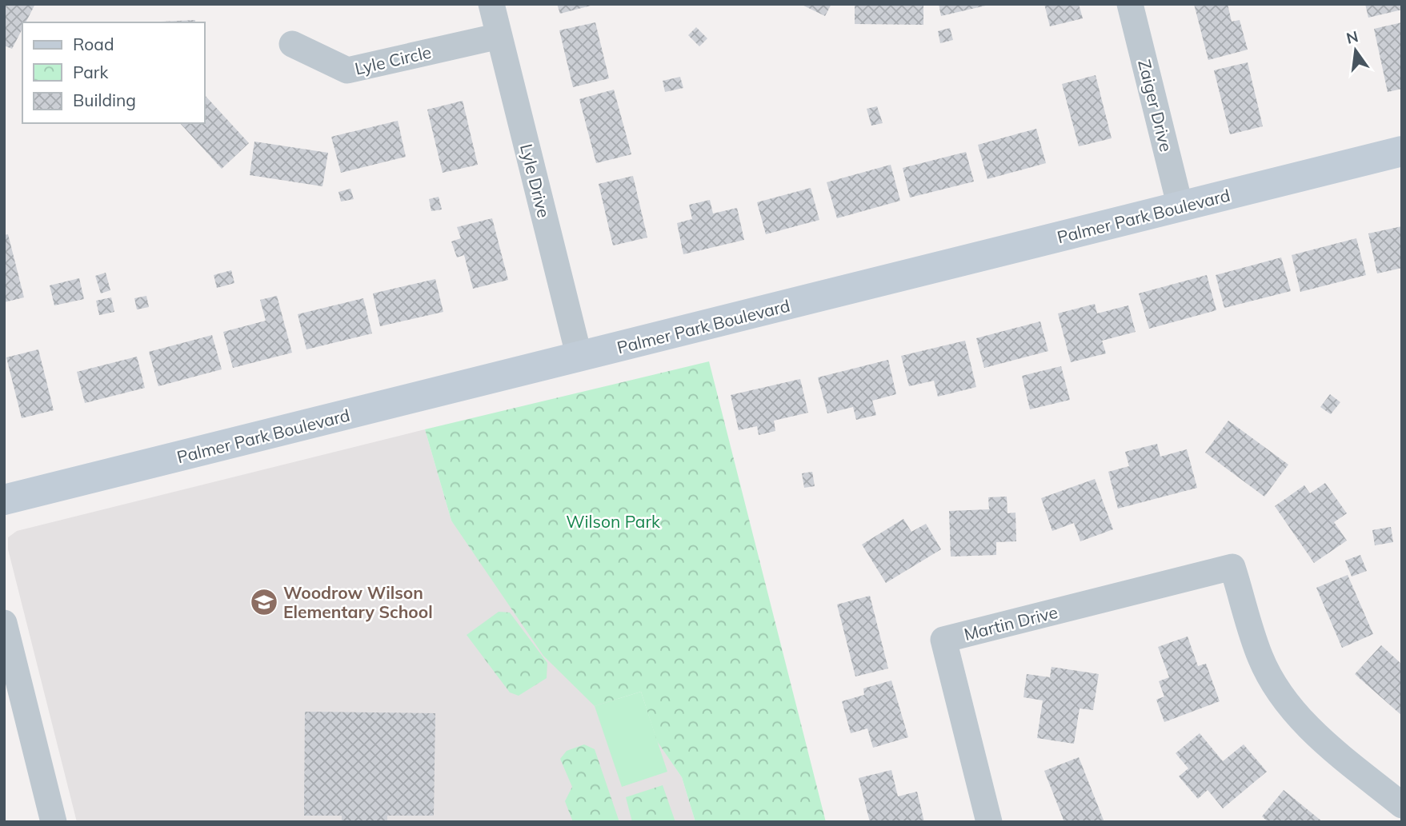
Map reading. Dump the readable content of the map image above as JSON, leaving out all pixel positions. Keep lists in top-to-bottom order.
{
  "streets": {
    "main road": ["Palmer Park Boulevard"],
    "street": [
      "Lyle Circle",
      "Zaiger Drive",
      "Lyle Drive",
      "Martin Drive"
    ]
  },
  "crossings": [
    ["Lyle Circle", "Lyle Drive"],
    ["Zaiger Drive", "Palmer Park Boulevard"],
    ["Lyle Drive", "Palmer Park Boulevard"]
  ],
  "parks": ["Wilson Park"],
  "places": {
    "school or university": ["Woodrow Wilson Elementary School"]
  },
  "legend": ["Road", "Park", "Building"],
  "north": "top"
}
